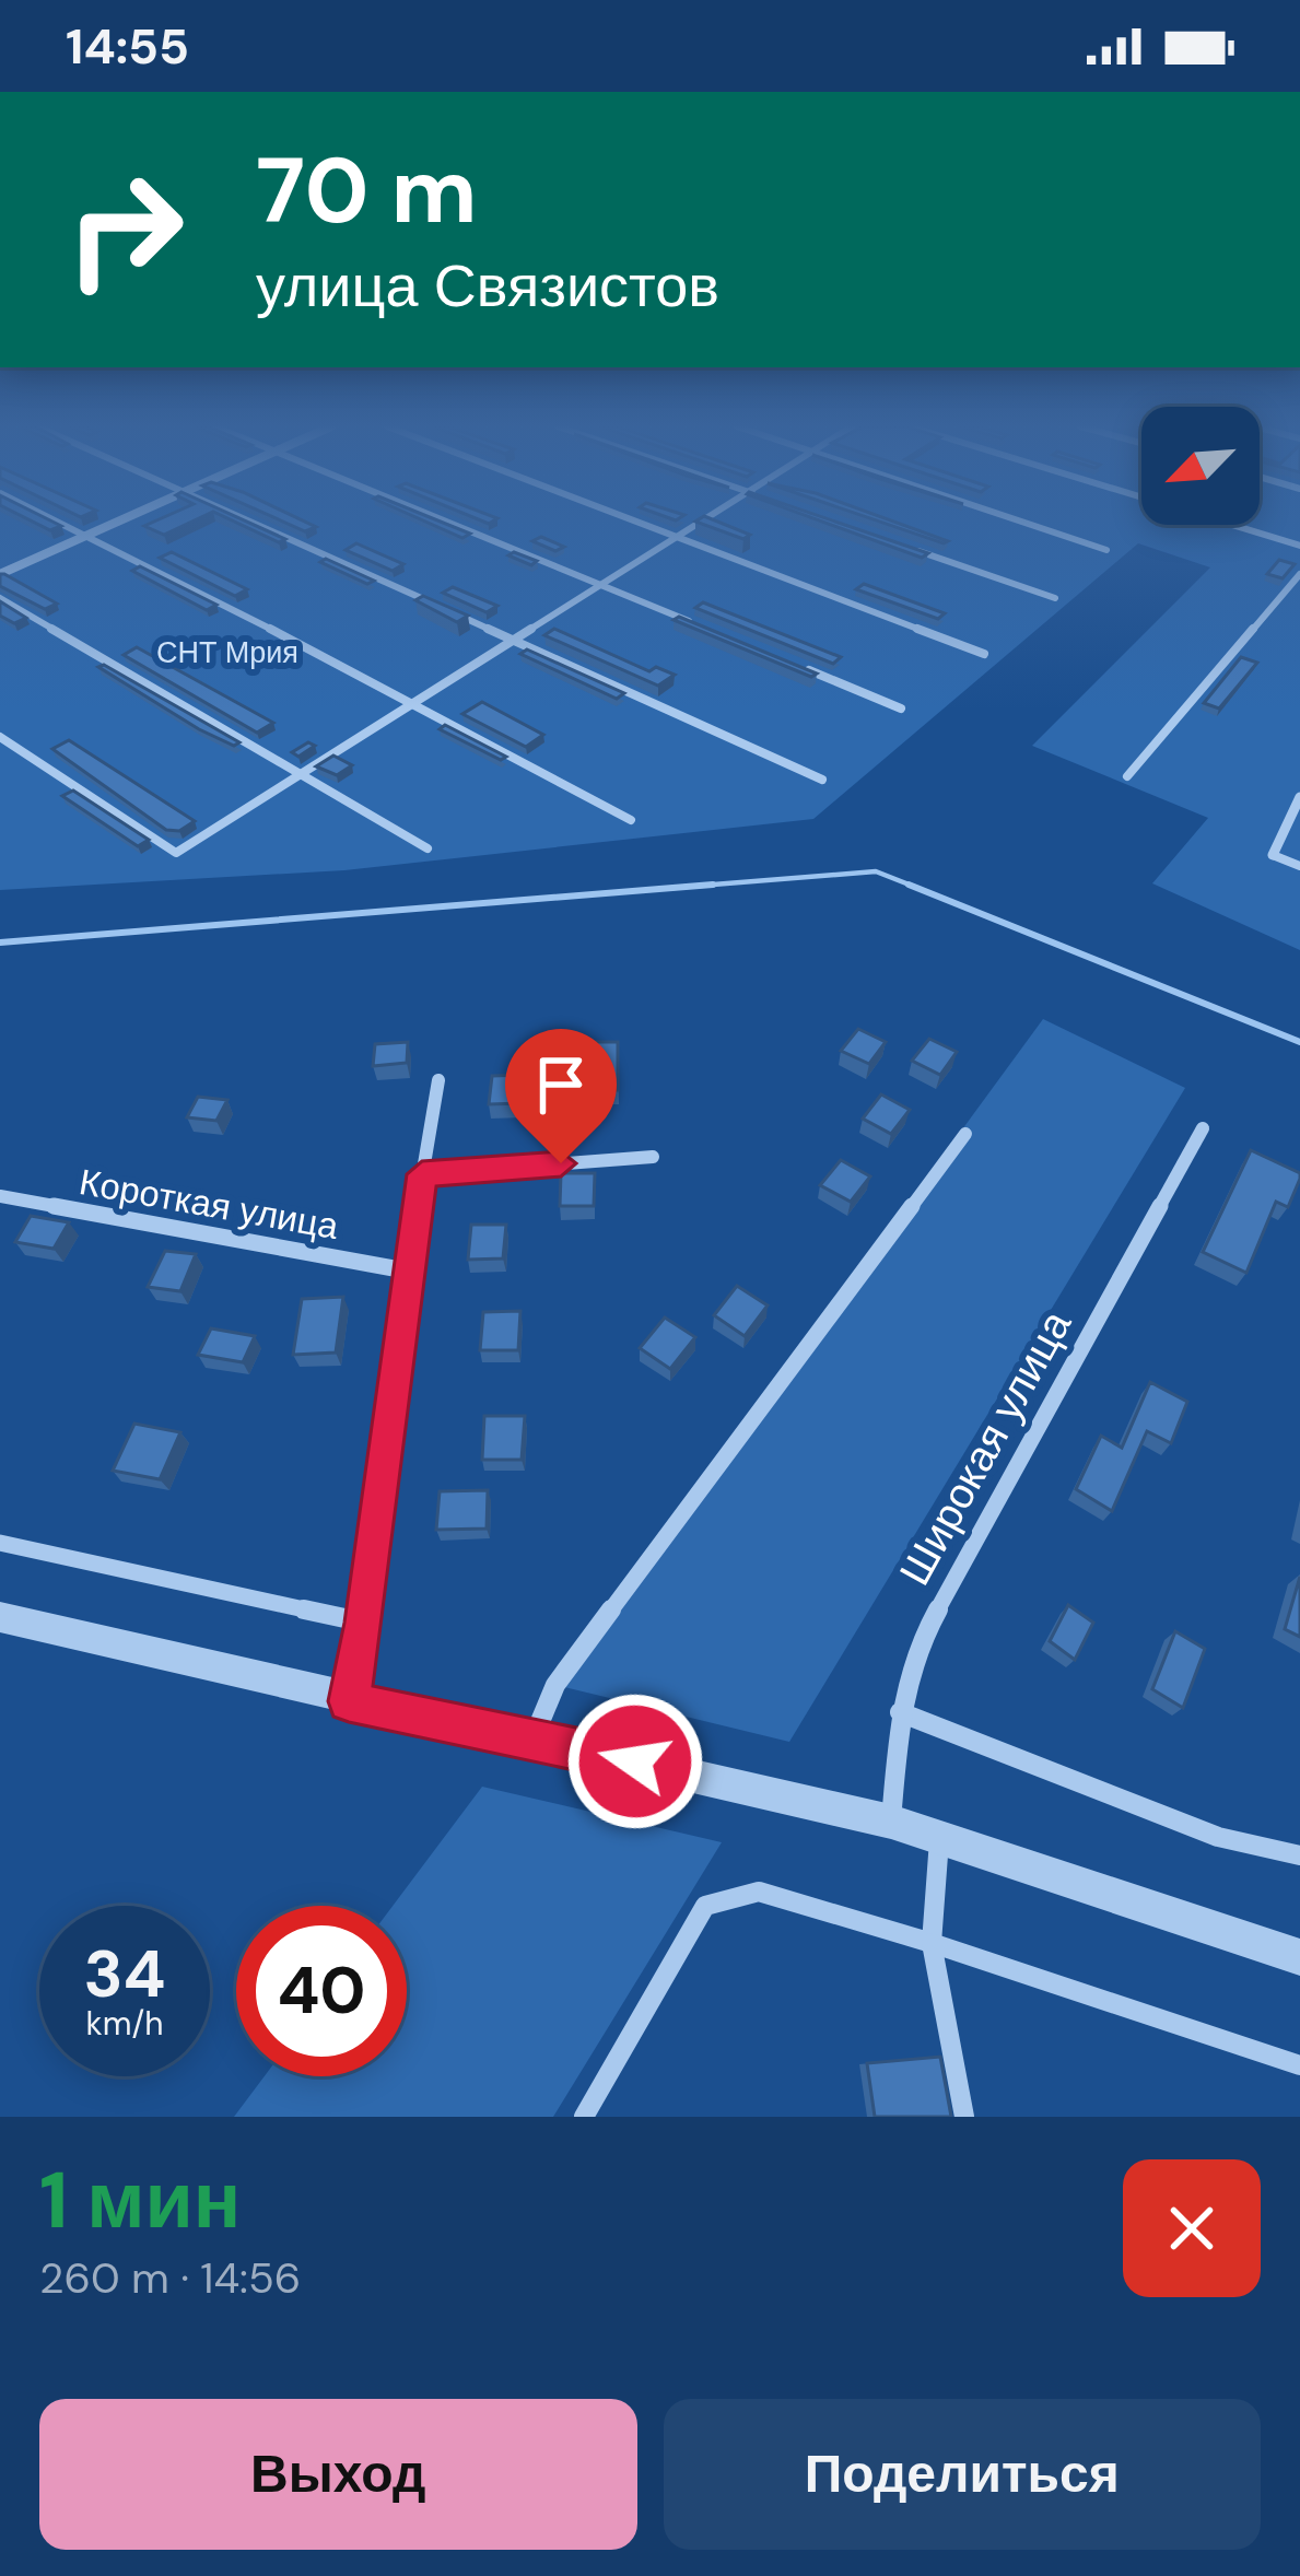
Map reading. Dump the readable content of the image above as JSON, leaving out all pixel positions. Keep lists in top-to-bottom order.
{
  "streets": {
    "street": ["Короткая улица", "Широкая улица"]
  },
  "parks": ["СНТ Мрия"],
  "north": "bottom left",
  "page": {
    "status": "14:55",
    "turn": ["70 m", "улица Связистов"],
    "speed": "34 km/h",
    "limit": "40",
    "heading": ["1 мин", "260 m · 14:56"],
    "buttons": ["Выход", "Поделиться"]
  }
}
